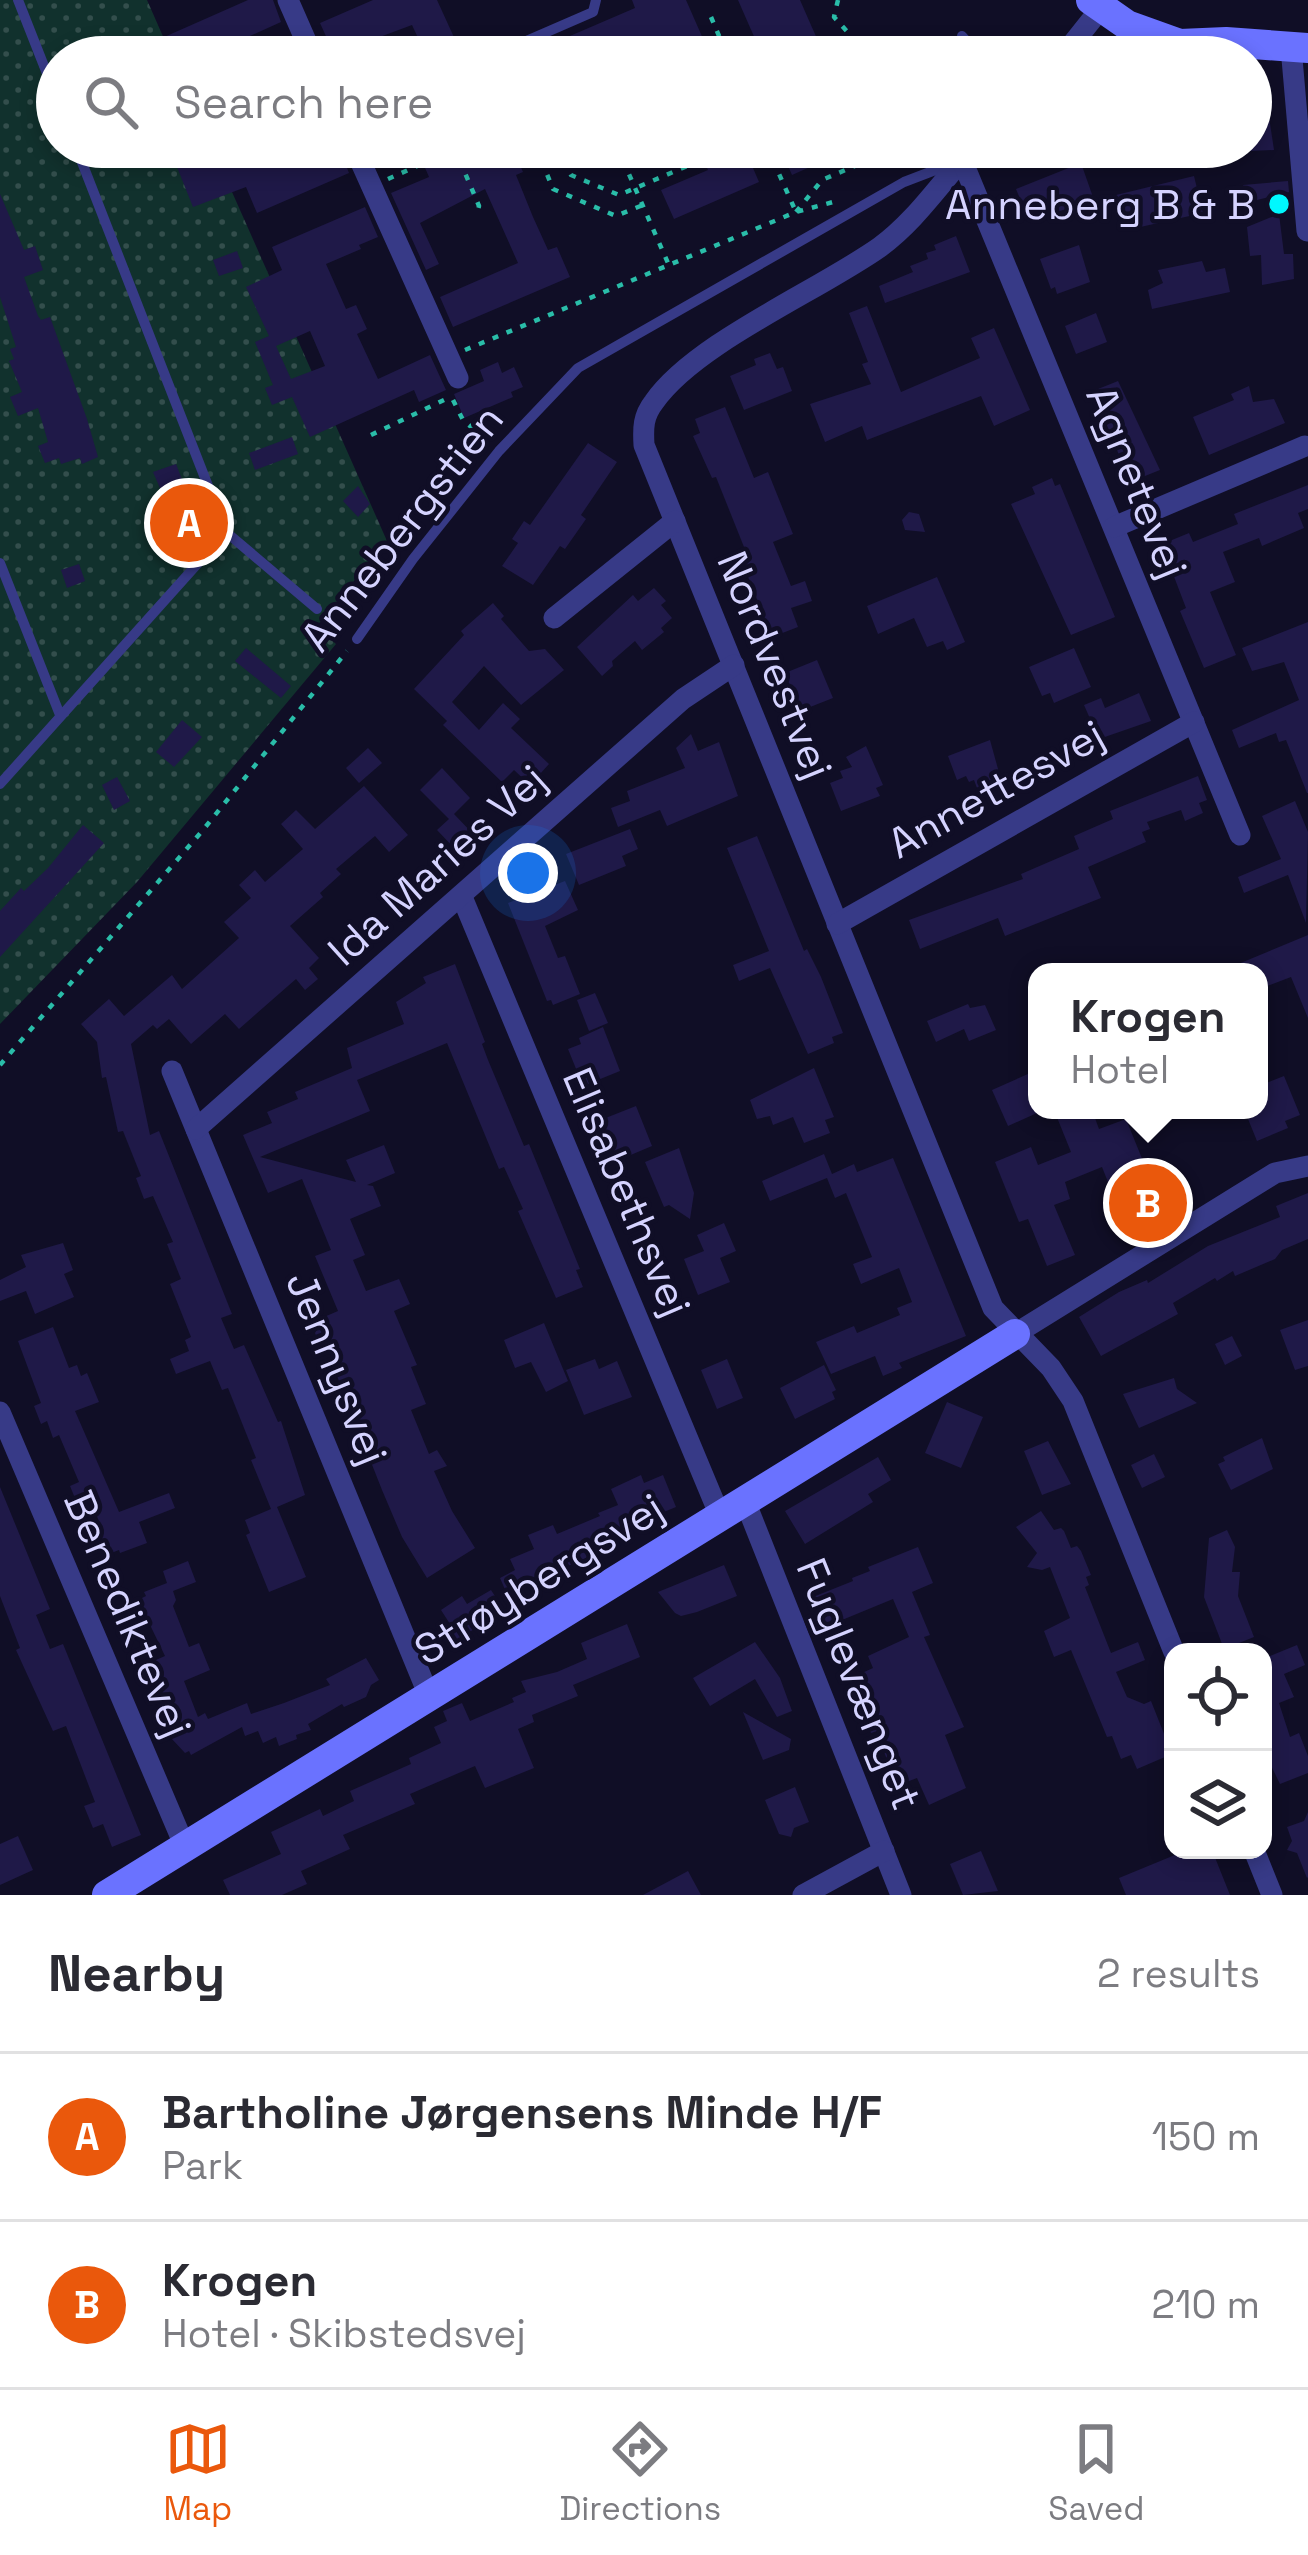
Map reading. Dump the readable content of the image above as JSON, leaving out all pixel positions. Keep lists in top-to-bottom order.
{
  "streets": {
    "street": [
      "Agnetevej",
      "Nordvestvej",
      "Annettesvej",
      "Ida Maries Vej",
      "Elisabethsvej",
      "Jennysvej",
      "Strøybergsvej",
      "Benediktevej",
      "Fuglevænget"
    ],
    "lane": ["Annebergstien"]
  },
  "crossings": [
    ["Agnetevej", "Annettesvej"],
    ["Nordvestvej", "Annettesvej"],
    ["Nordvestvej", "Ida Maries Vej"],
    ["Nordvestvej", "Strøybergsvej"],
    ["Ida Maries Vej", "Elisabethsvej"],
    ["Ida Maries Vej", "Jennysvej"],
    ["Elisabethsvej", "Strøybergsvej"],
    ["Elisabethsvej", "Fuglevænget"],
    ["Jennysvej", "Strøybergsvej"],
    ["Strøybergsvej", "Benediktevej"],
    ["Strøybergsvej", "Fuglevænget"]
  ],
  "places": ["Anneberg B & B"],
  "page": {
    "search": "Search here",
    "pins": ["A", "B"],
    "popup": ["Krogen", "Hotel"],
    "heading": ["Nearby", "2 results"],
    "list": [
      {
        "mark": "A",
        "name": "Bartholine Jørgensens Minde H/F",
        "note": "Park",
        "value": "150 m"
      },
      {
        "mark": "B",
        "name": "Krogen",
        "note": "Hotel · Skibstedsvej",
        "value": "210 m"
      }
    ],
    "nav": ["Map", "Directions", "Saved"]
  }
}
